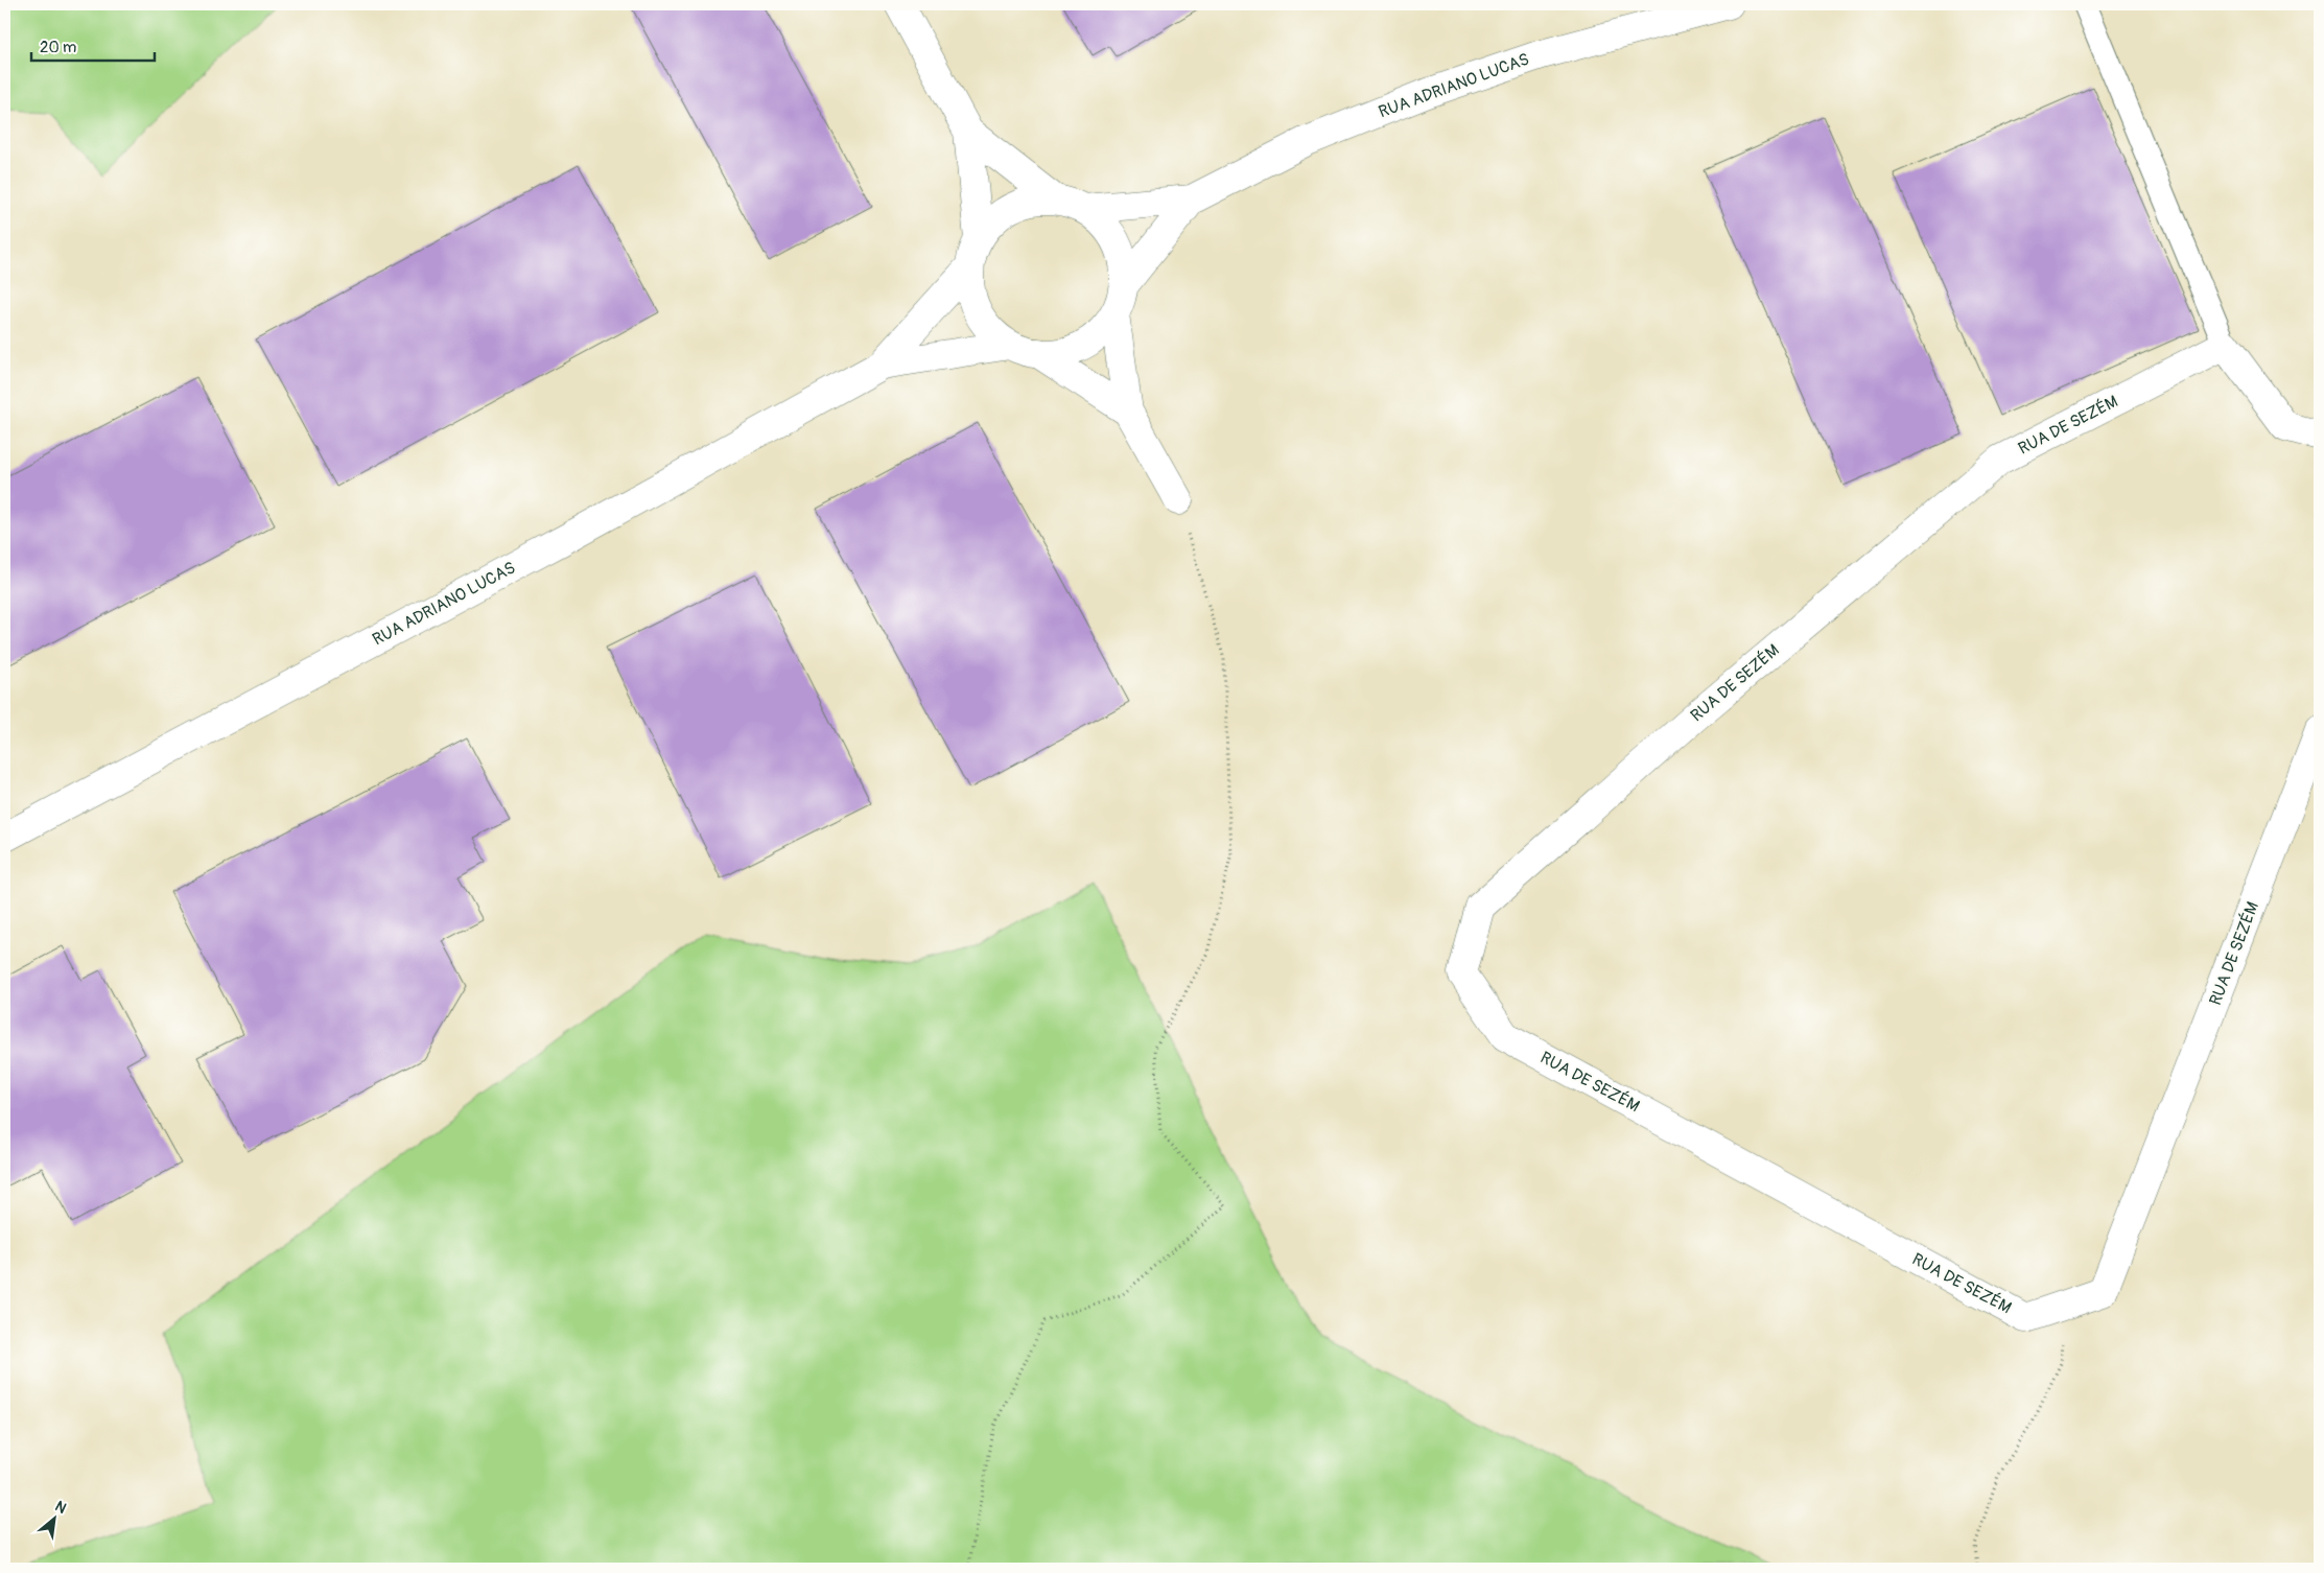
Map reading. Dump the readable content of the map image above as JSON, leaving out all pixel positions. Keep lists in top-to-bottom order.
{
  "streets": {
    "street": ["RUA ADRIANO LUCAS", "RUA DE SEZÉM"]
  },
  "scale_bar": "20 m",
  "north": "top right"
}
